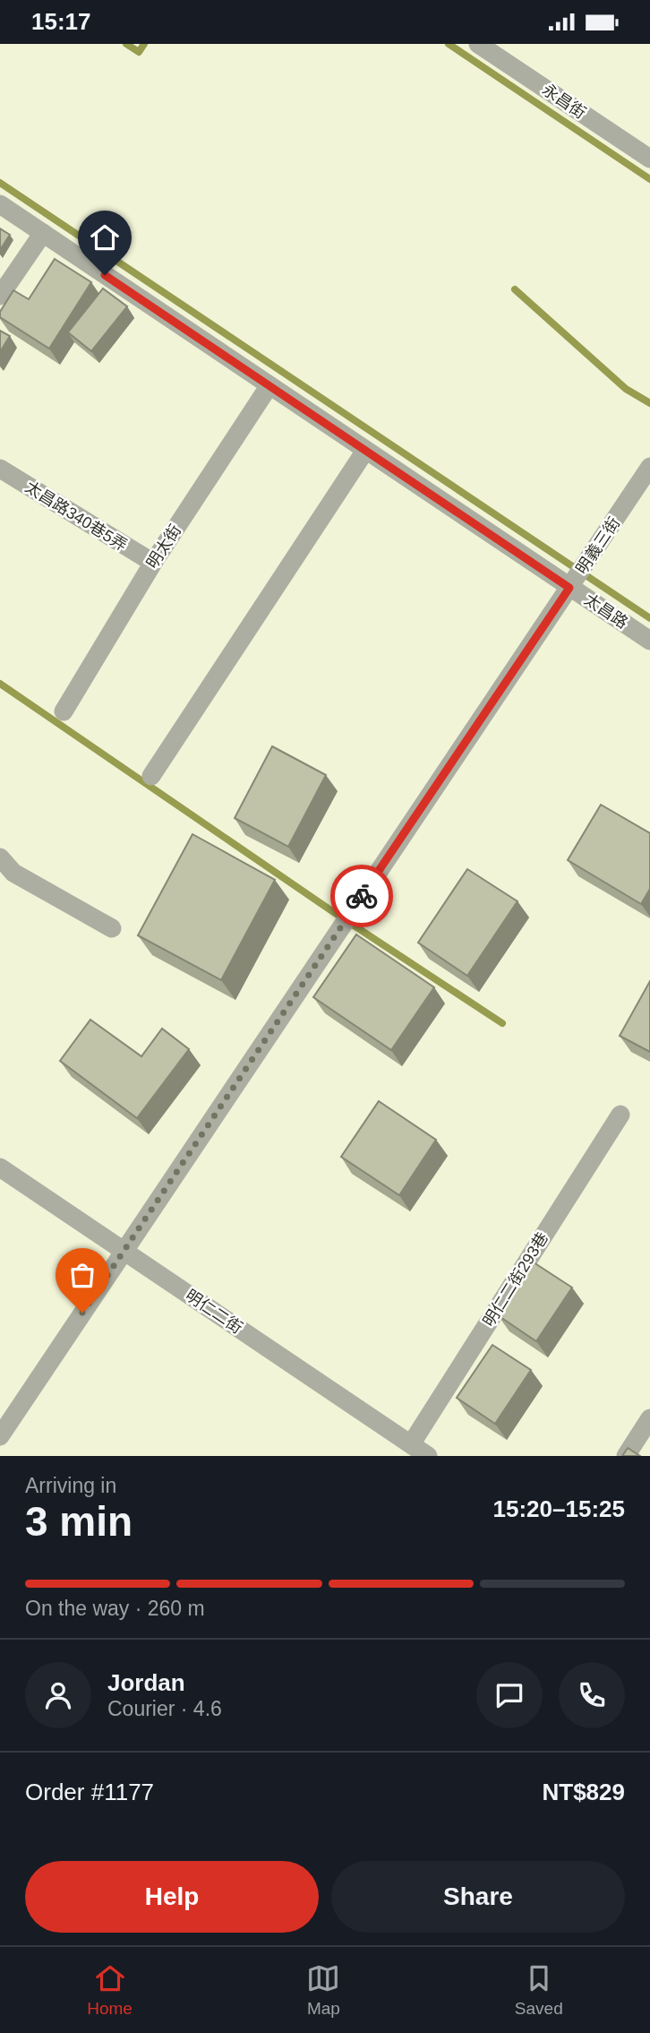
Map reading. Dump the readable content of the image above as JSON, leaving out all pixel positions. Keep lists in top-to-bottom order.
{
  "streets": {
    "street": [
      "永昌街",
      "太昌路340巷5弄",
      "明義三街",
      "明太街",
      "太昌路",
      "明仁二街293巷",
      "明仁二街"
    ]
  },
  "crossings": [
    ["太昌路340巷5弄", "明太街"],
    ["明義三街", "太昌路"],
    ["明義三街", "明仁二街"],
    ["明太街", "太昌路"],
    ["明仁二街293巷", "明仁二街"]
  ],
  "page": {
    "status": "15:17",
    "heading": ["3 min", "Arriving in", "15:20–15:25"],
    "panel": [
      "Jordan",
      "Courier · 4.6",
      "Order #1177",
      "NT$829"
    ],
    "bar": "On the way · 260 m",
    "buttons": ["Help", "Share"],
    "tabs": ["Home", "Map", "Saved"]
  }
}
